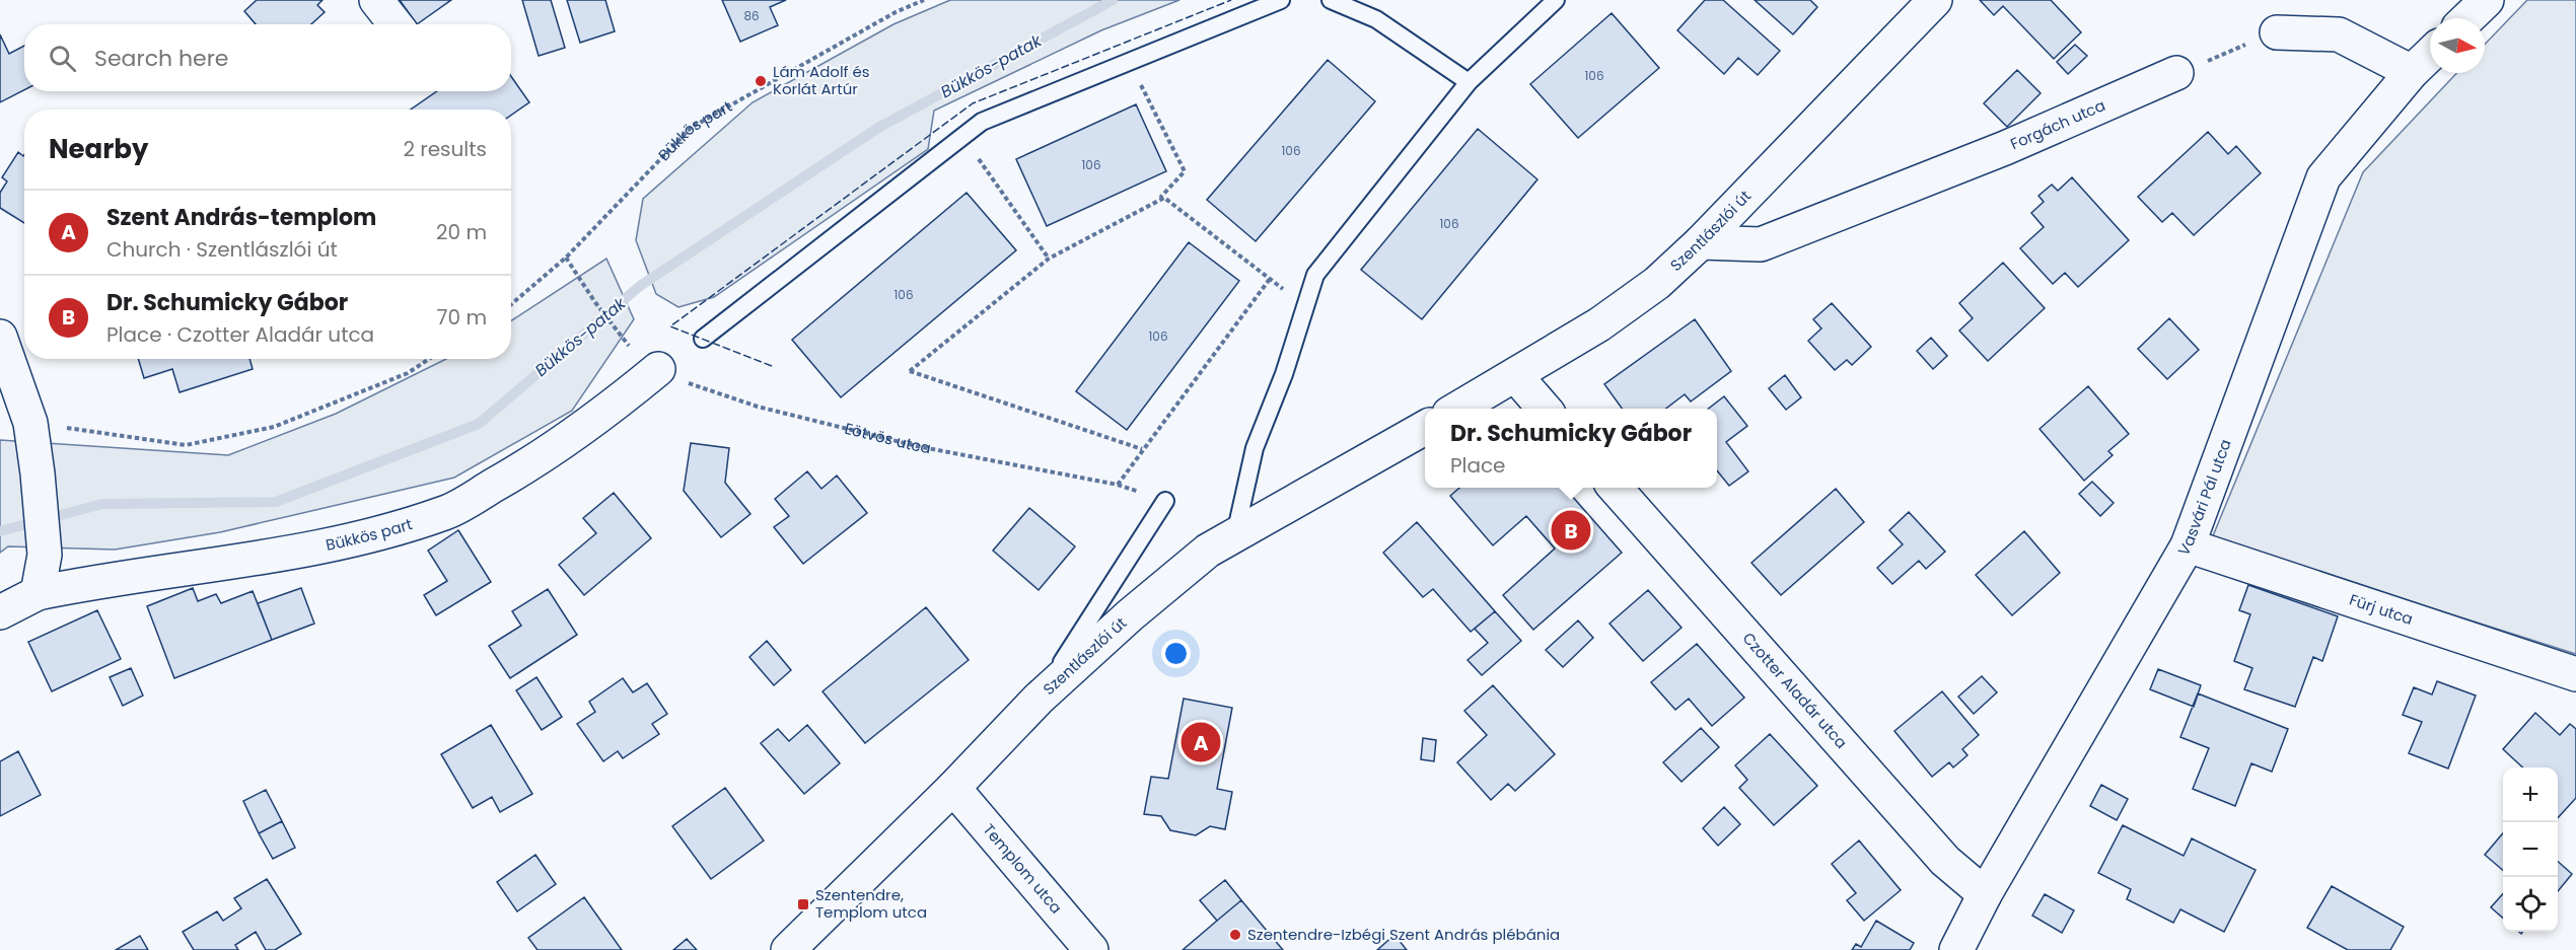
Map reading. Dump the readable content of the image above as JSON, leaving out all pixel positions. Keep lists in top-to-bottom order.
{
  "streets": {
    "street": [
      "Forgách utca",
      "Bükkös part",
      "Szentlászlói út",
      "Vasvári Pál utca",
      "Fürj utca",
      "Czotter Aladár utca",
      "Templom utca"
    ],
    "path": ["Eötvös utca"]
  },
  "crossings": [
    ["Forgách utca", "Szentlászlói út"],
    ["Bükkös part", "Eötvös utca"],
    ["Szentlászlói út", "Templom utca"],
    ["Vasvári Pál utca", "Fürj utca"],
    ["Vasvári Pál utca", "Czotter Aladár utca"]
  ],
  "water": ["Bükkös-patak"],
  "places": {
    "other": ["Lám Adolf és Korlát Artúr", "Szentendre-Izbégi Szent András plébánia"],
    "transit": ["Szentendre, Templom utca"]
  },
  "house_numbers": [
    "86",
    "106",
    "106",
    "106",
    "106",
    "106",
    "106"
  ],
  "north": "right",
  "page": {
    "search": "Search here",
    "heading": ["Nearby", "2 results"],
    "list": [
      {
        "mark": "A",
        "name": "Szent András-templom",
        "note": "Church · Szentlászlói út",
        "value": "20 m"
      },
      {
        "mark": "B",
        "name": "Dr. Schumicky Gábor",
        "note": "Place · Czotter Aladár utca",
        "value": "70 m"
      }
    ],
    "popup": ["Dr. Schumicky Gábor", "Place"],
    "pins": ["B", "A"],
    "map_buttons": ["+", "−"]
  }
}
